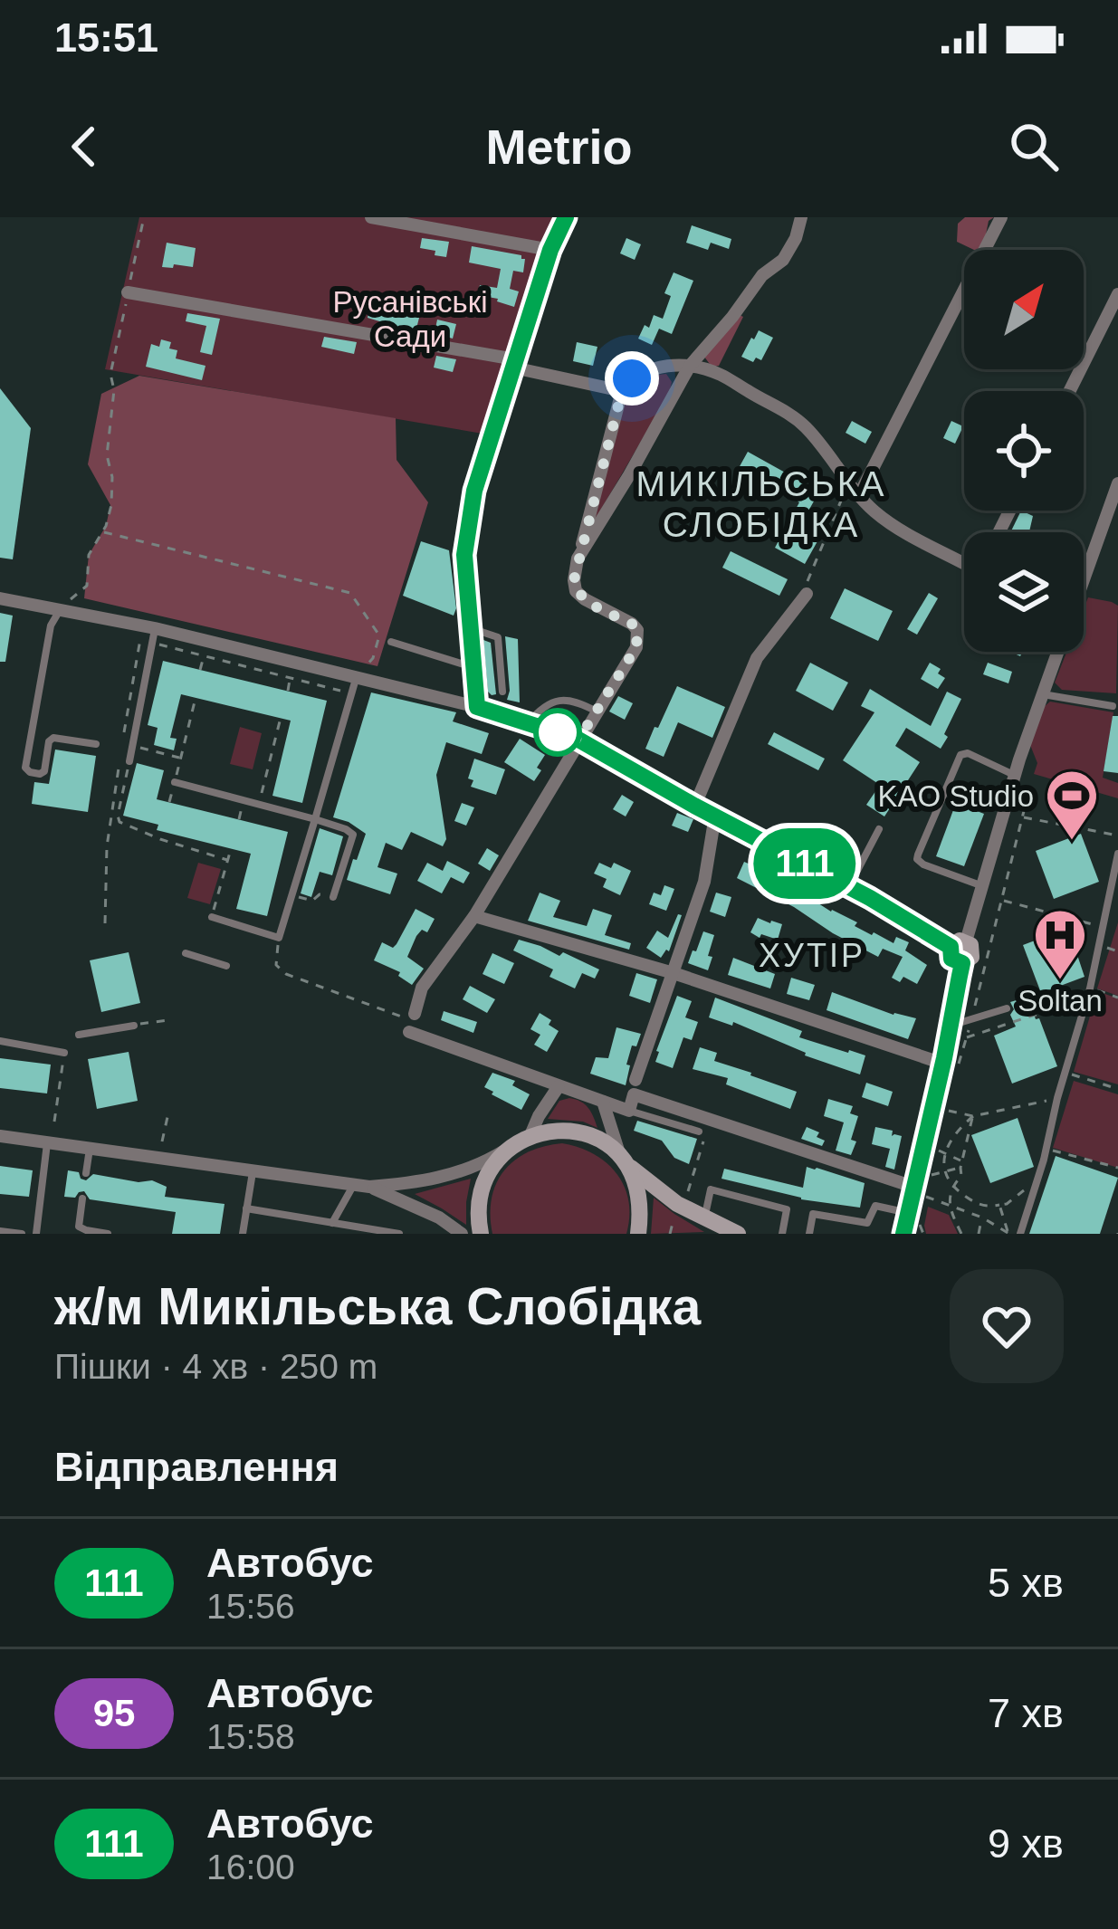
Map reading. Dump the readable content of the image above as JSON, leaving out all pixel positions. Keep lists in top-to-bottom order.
{
  "districts": ["МИКІЛЬСЬКА СЛОБІДКА", "ХУТІР"],
  "parks": ["Русанівські Сади"],
  "places": {
    "sports": ["KAO Studio"],
    "hospital": ["Soltan"]
  },
  "lines": ["bus line 111"],
  "north": "top right",
  "page": {
    "status": "15:51",
    "header": "Metrio",
    "on_map": "111",
    "heading": [
      ["ж/м Микільська Слобідка", "Пішки · 4 хв · 250 m"],
      "Відправлення"
    ],
    "list": [
      {
        "mark": "111",
        "name": "Автобус",
        "note": "15:56",
        "value": "5 хв"
      },
      {
        "mark": "95",
        "name": "Автобус",
        "note": "15:58",
        "value": "7 хв"
      },
      {
        "mark": "111",
        "name": "Автобус",
        "note": "16:00",
        "value": "9 хв"
      }
    ]
  }
}
